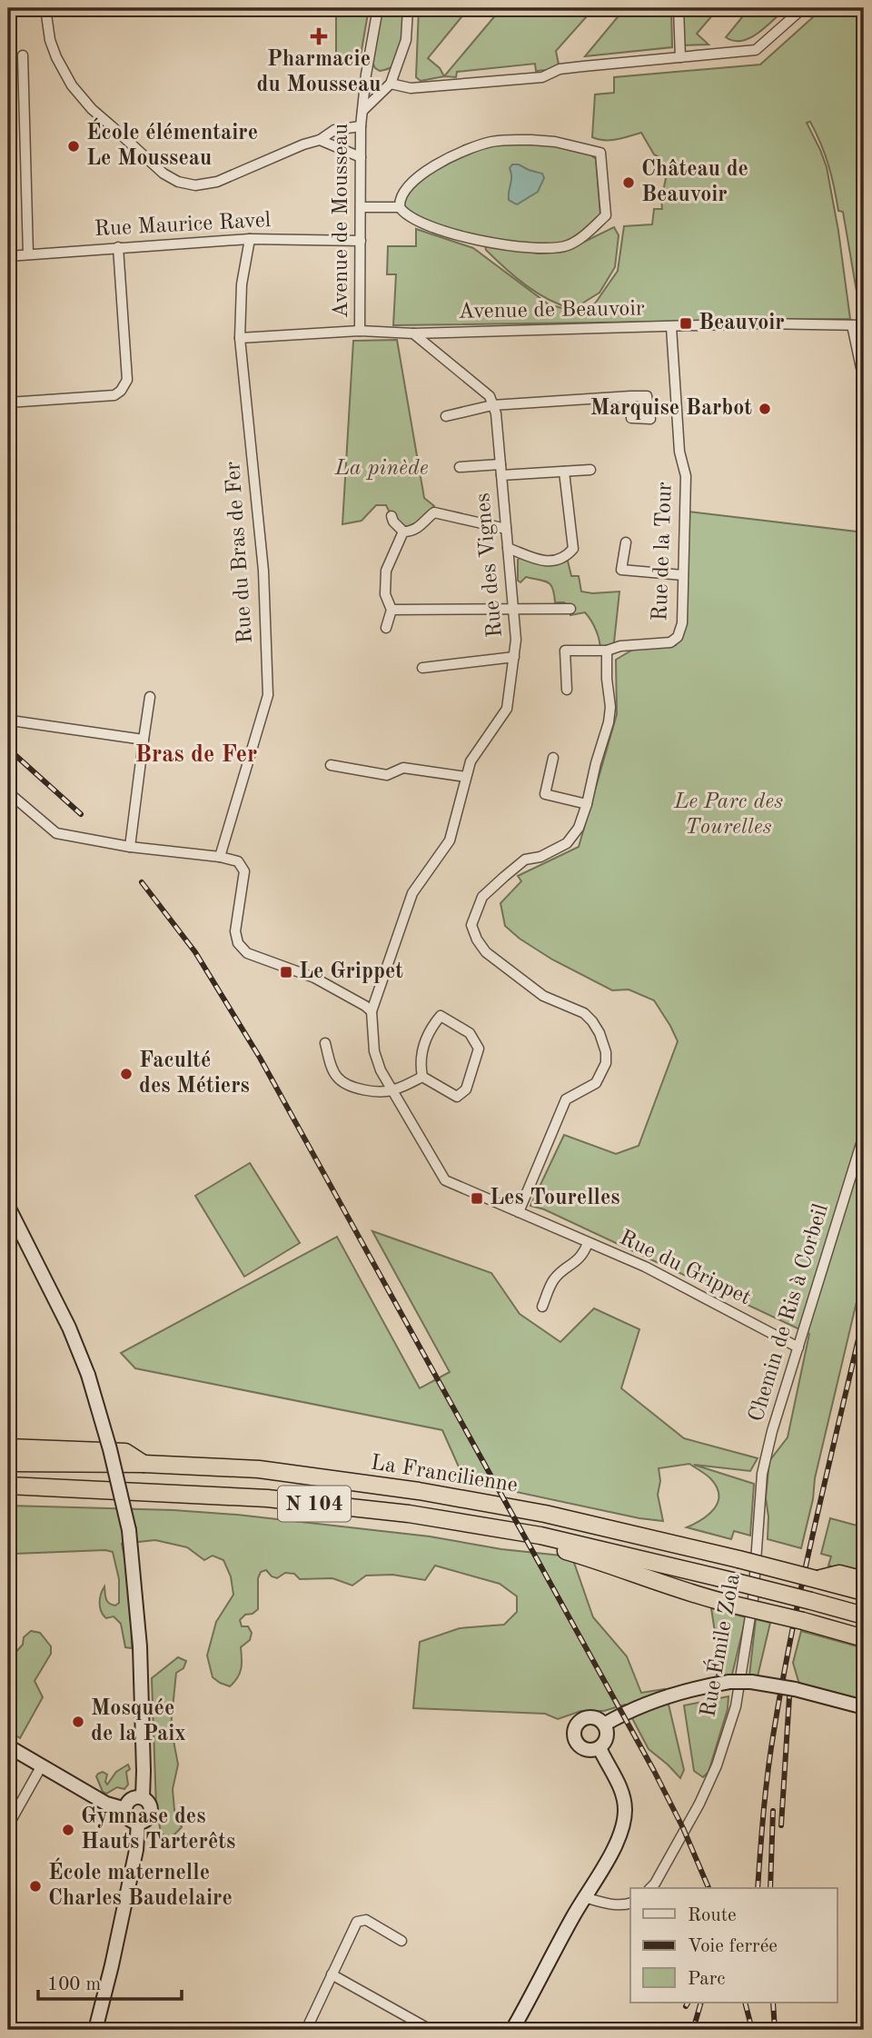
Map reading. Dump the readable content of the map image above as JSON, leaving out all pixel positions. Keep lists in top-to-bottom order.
{
  "streets": {
    "highway": ["La Francilienne", "N 104"],
    "street": [
      "Avenue de Mousseau",
      "Rue Maurice Ravel",
      "Avenue de Beauvoir",
      "Rue de la Tour",
      "Rue du Bras de Fer",
      "Rue des Vignes",
      "Rue du Grippet",
      "Chemin de Ris à Corbeil",
      "Rue Émile Zola"
    ]
  },
  "crossings": [
    ["Avenue de Mousseau", "Rue Maurice Ravel"],
    ["Avenue de Mousseau", "Avenue de Beauvoir"],
    ["Rue Maurice Ravel", "Rue du Bras de Fer"],
    ["Avenue de Beauvoir", "Rue de la Tour"],
    ["Avenue de Beauvoir", "Rue du Bras de Fer"],
    ["Rue des Vignes", "Rue du Grippet"],
    ["Rue du Grippet", "Chemin de Ris à Corbeil"],
    ["Chemin de Ris à Corbeil", "Rue Émile Zola"]
  ],
  "districts": ["Bras de Fer"],
  "parks": ["La pinède", "Le Parc des Tourelles"],
  "places": {
    "health": ["Pharmacie du Mousseau"],
    "other": [
      "École élémentaire Le Mousseau",
      "Château de Beauvoir",
      "Marquise Barbot",
      "Faculté des Métiers",
      "Mosquée de la Paix",
      "Gymnase des Hauts Tarterêts",
      "École maternelle Charles Baudelaire"
    ],
    "transit": ["Beauvoir", "Le Grippet", "Les Tourelles"]
  },
  "legend": ["Route", "Voie ferrée", "Parc"],
  "scale_bar": "100 m"
}
